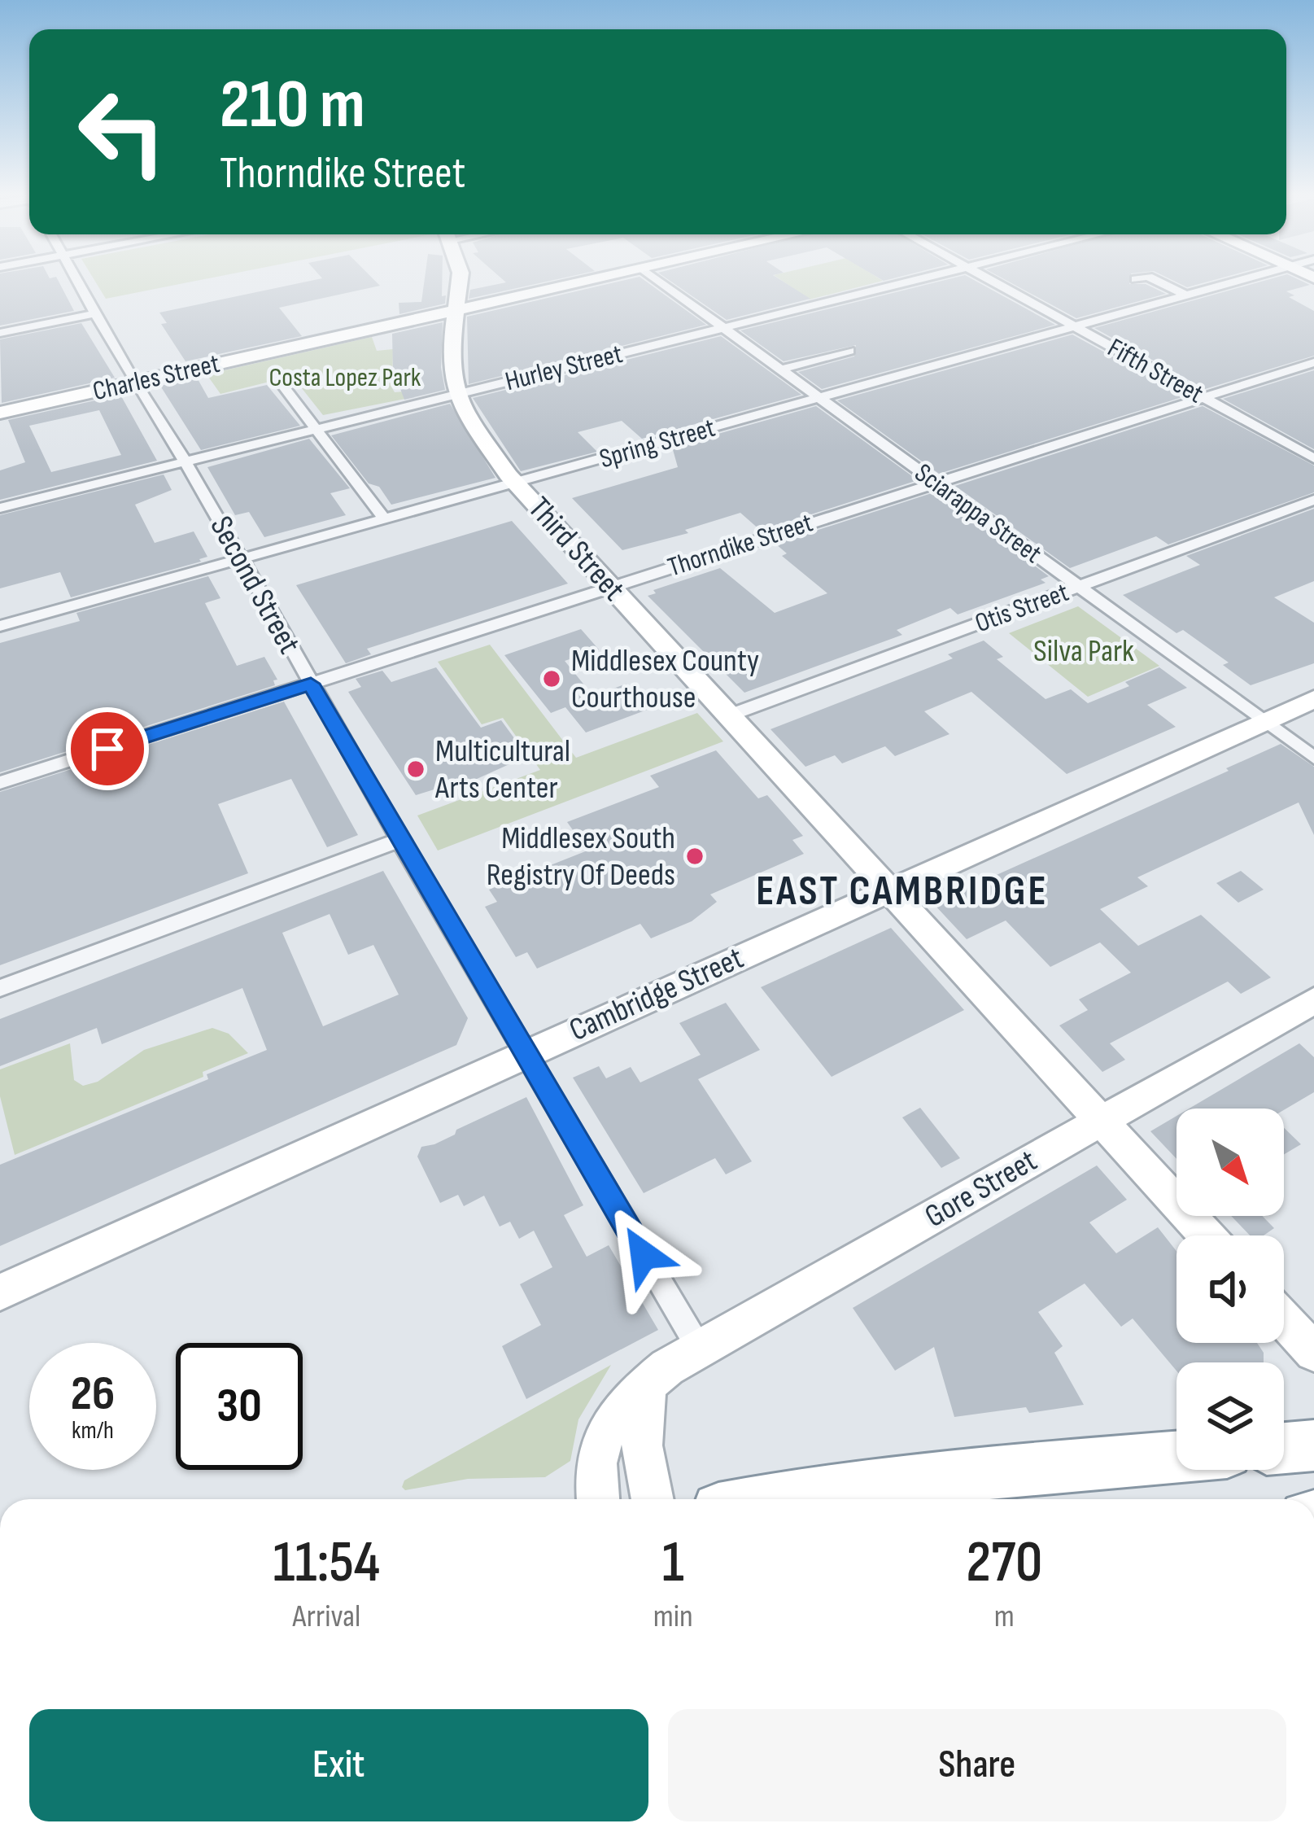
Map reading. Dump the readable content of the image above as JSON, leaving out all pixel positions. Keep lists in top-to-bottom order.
{
  "streets": {
    "main road": [
      "Charles Street",
      "Third Street",
      "Cambridge Street",
      "Gore Street"
    ],
    "street": [
      "Hurley Street",
      "Fifth Street",
      "Spring Street",
      "Sciarappa Street",
      "Thorndike Street",
      "Second Street",
      "Otis Street"
    ]
  },
  "crossings": [
    ["Hurley Street", "Sciarappa Street"],
    ["Hurley Street", "Third Street"],
    ["Hurley Street", "Second Street"],
    ["Fifth Street", "Spring Street"],
    ["Fifth Street", "Thorndike Street"],
    ["Charles Street", "Third Street"],
    ["Charles Street", "Second Street"],
    ["Spring Street", "Sciarappa Street"],
    ["Spring Street", "Third Street"],
    ["Spring Street", "Second Street"],
    ["Sciarappa Street", "Thorndike Street"],
    ["Sciarappa Street", "Otis Street"],
    ["Sciarappa Street", "Cambridge Street"],
    ["Thorndike Street", "Third Street"],
    ["Thorndike Street", "Second Street"],
    ["Third Street", "Otis Street"],
    ["Third Street", "Cambridge Street"],
    ["Third Street", "Gore Street"],
    ["Second Street", "Cambridge Street"],
    ["Second Street", "Gore Street"]
  ],
  "districts": ["EAST CAMBRIDGE"],
  "parks": ["Costa Lopez Park", "Silva Park"],
  "places": ["Middlesex County Courthouse", "Multicultural Arts Center", "Middlesex South Registry Of Deeds"],
  "north": "bottom right",
  "page": {
    "turn": ["210 m", "Thorndike Street"],
    "speed": "26 km/h",
    "limit": "30",
    "eta": [
      "11:54",
      "Arrival",
      "1",
      "min",
      "270",
      "m"
    ],
    "buttons": ["Exit", "Share"]
  }
}
